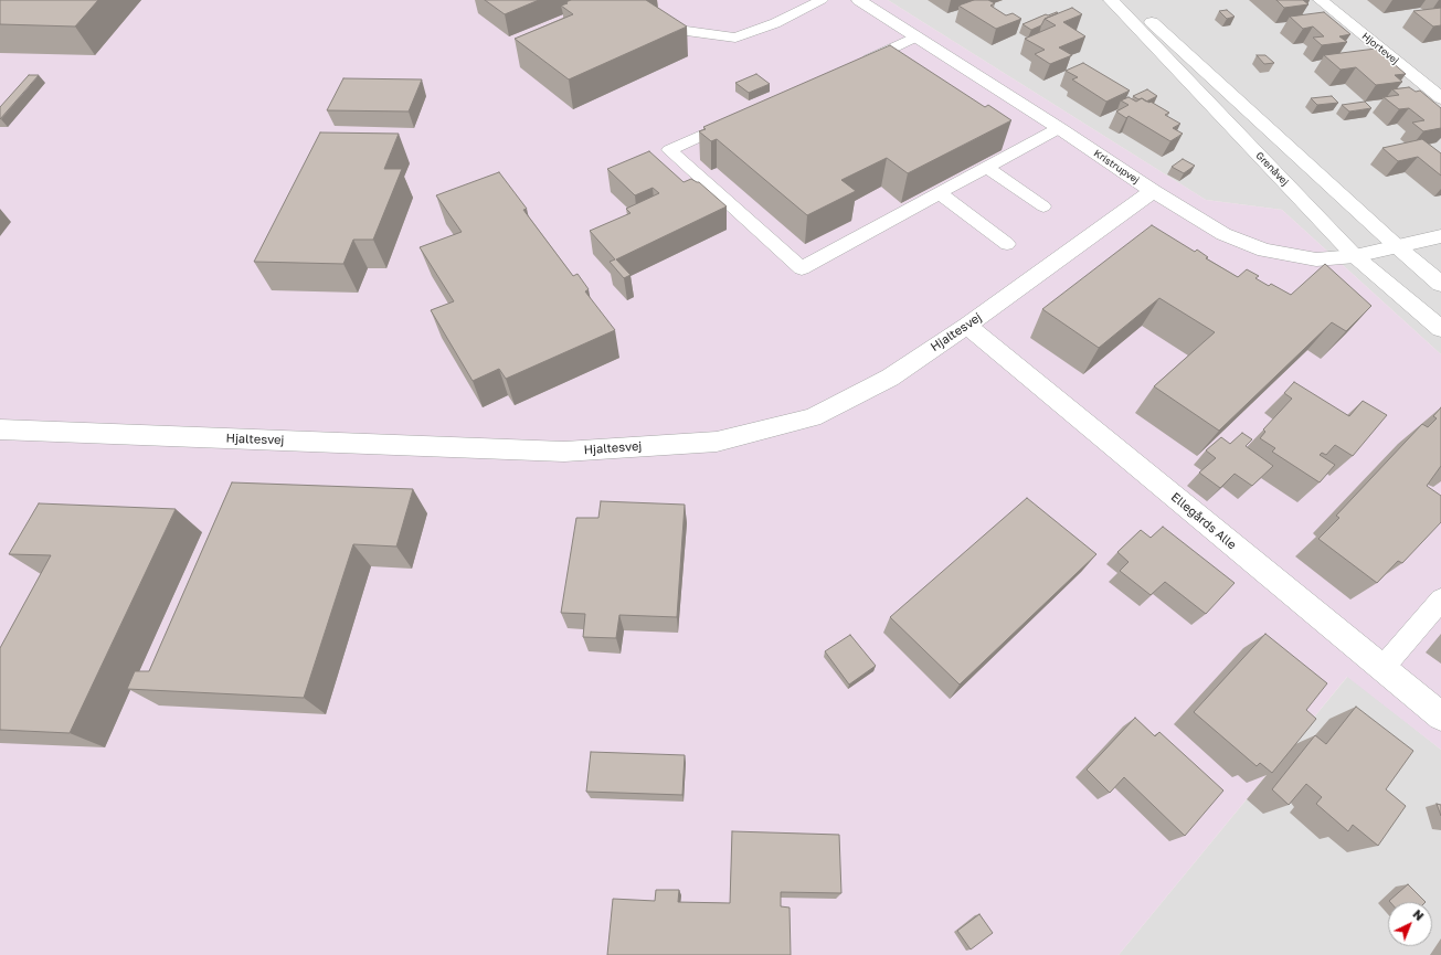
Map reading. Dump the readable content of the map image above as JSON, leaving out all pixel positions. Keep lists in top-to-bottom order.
{
  "streets": {
    "street": [
      "Hjortevej",
      "Kristrupvej",
      "Grenåvej",
      "Hjaltesvej",
      "Ellegårds Alle"
    ]
  },
  "crossings": [
    ["Kristrupvej", "Grenåvej"],
    ["Kristrupvej", "Hjaltesvej"],
    ["Hjaltesvej", "Ellegårds Alle"]
  ],
  "north": "top right"
}
